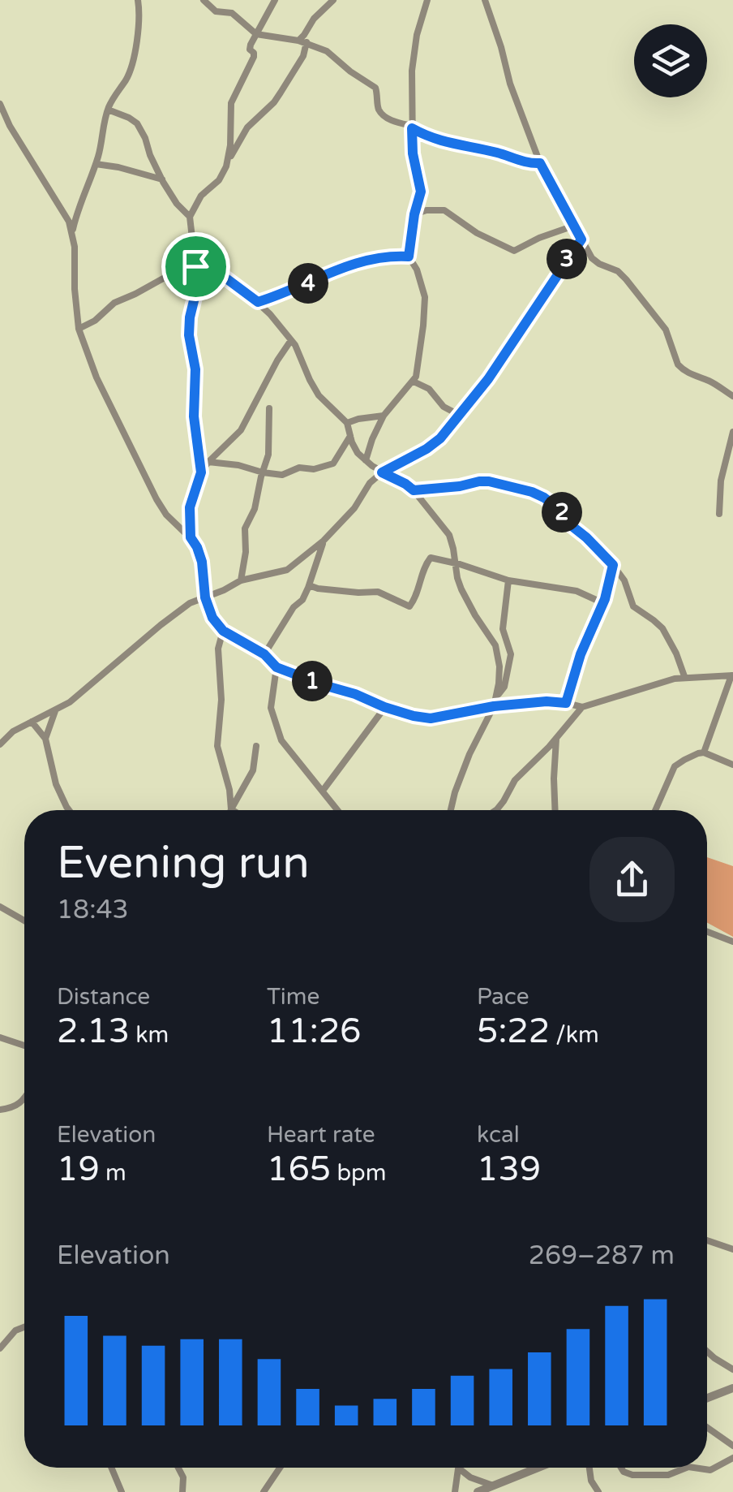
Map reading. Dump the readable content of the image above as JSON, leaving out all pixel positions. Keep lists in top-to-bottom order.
{
  "page": {
    "pins": [
      "3",
      "4",
      "2",
      "1"
    ],
    "heading": ["Evening run", "18:43"],
    "stats": [
      ["Distance", "2.13 km"],
      ["Time", "11:26"],
      ["Pace", "5:22 /km"],
      ["Elevation", "19 m"],
      ["Heart rate", "165 bpm"],
      ["kcal", "139"]
    ],
    "chart": ["Elevation", "269–287 m"]
  }
}
